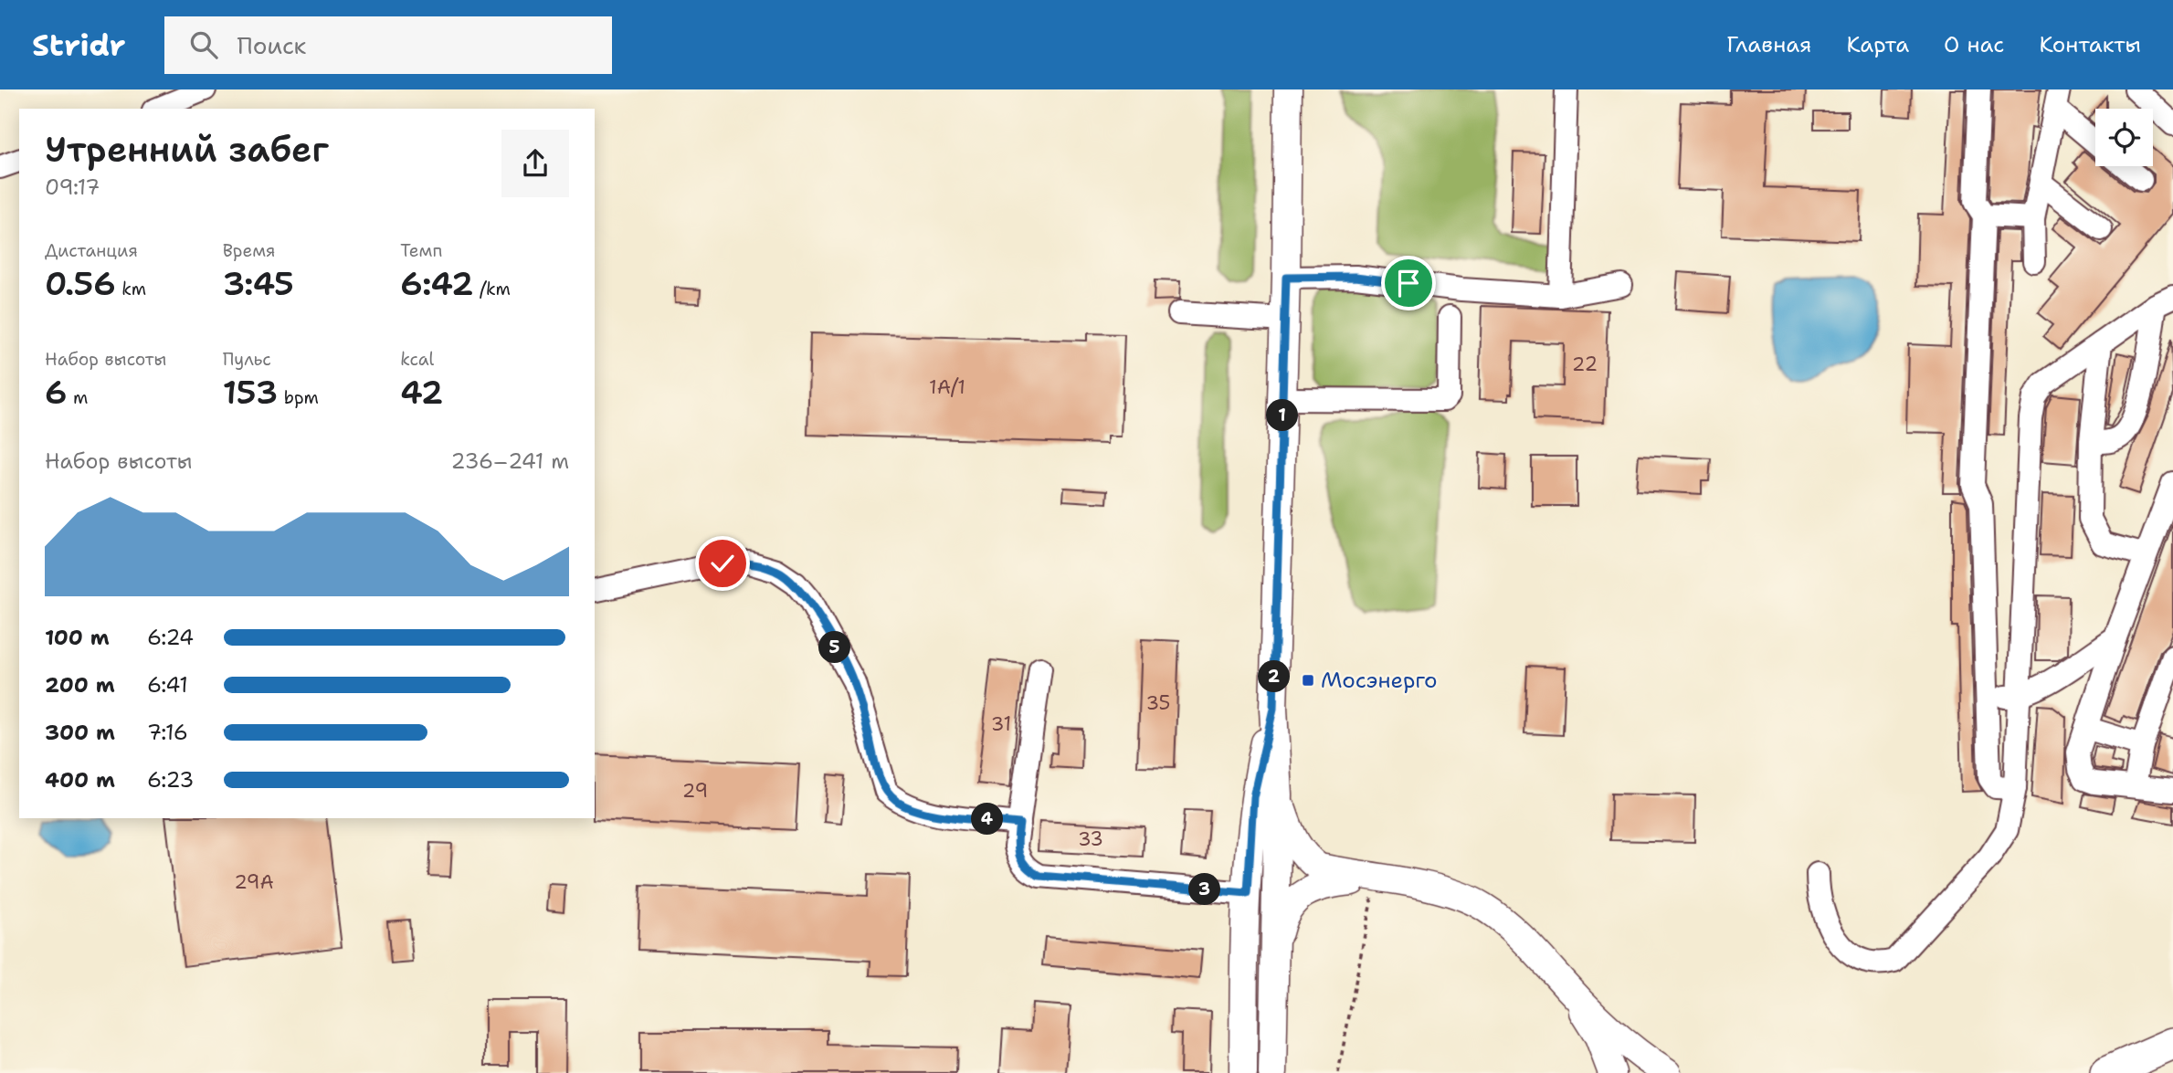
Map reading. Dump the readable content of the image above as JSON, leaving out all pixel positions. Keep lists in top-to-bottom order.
{
  "places": {
    "transit": ["Мосэнерго"]
  },
  "house_numbers": [
    "22",
    "1А/1",
    "35",
    "31",
    "29",
    "33",
    "29А"
  ],
  "page": {
    "header": "Stridr",
    "search": "Поиск",
    "nav": [
      "Главная",
      "Карта",
      "О нас",
      "Контакты"
    ],
    "heading": ["Утренний забег", "09:17"],
    "stats": [
      ["Дистанция", "0.56 km"],
      ["Время", "3:45"],
      ["Темп", "6:42 /km"],
      ["Набор высоты", "6 m"],
      ["Пульс", "153 bpm"],
      ["kcal", "42"]
    ],
    "pins": [
      "1",
      "5",
      "2",
      "4",
      "3"
    ],
    "chart": ["Набор высоты", "236–241 m"],
    "list": [
      {
        "name": "100 m",
        "note": "6:24"
      },
      {
        "name": "200 m",
        "note": "6:41"
      },
      {
        "name": "300 m",
        "note": "7:16"
      },
      {
        "name": "400 m",
        "note": "6:23"
      }
    ]
  }
}
